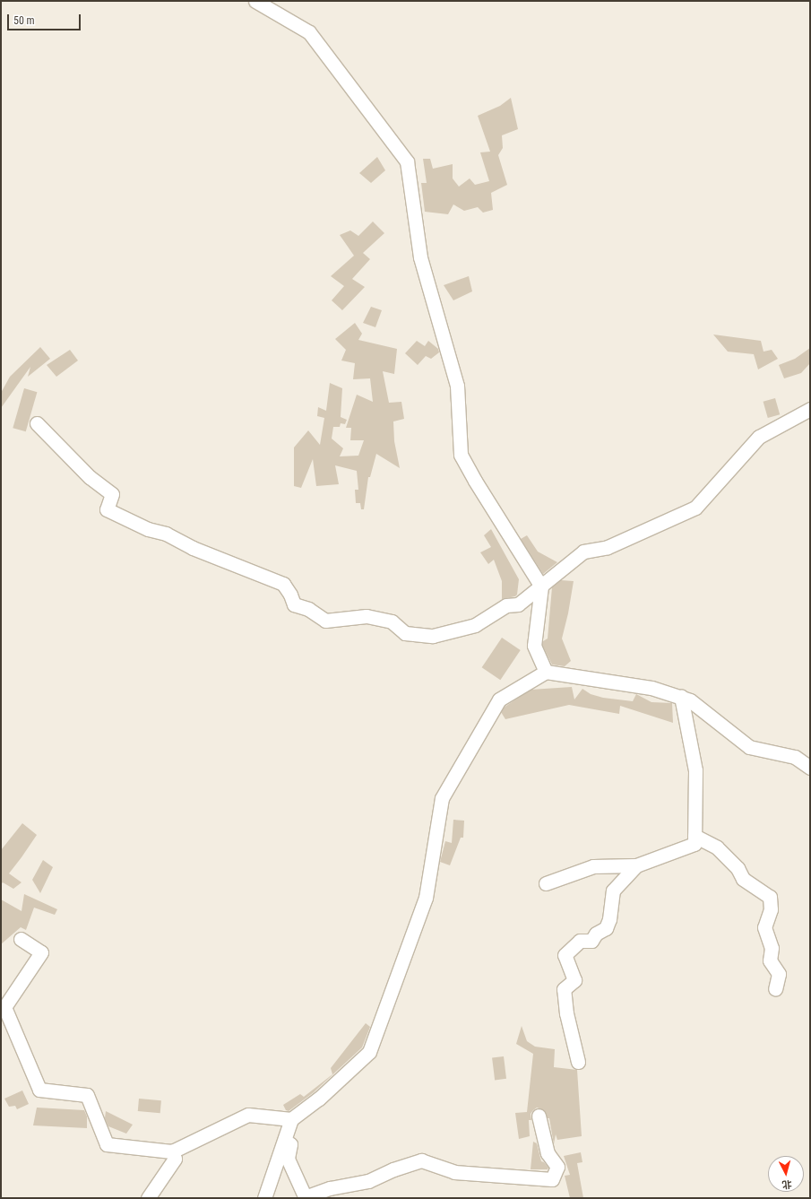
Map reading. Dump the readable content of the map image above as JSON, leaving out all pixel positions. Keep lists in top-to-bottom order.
{
  "scale_bar": "50 m",
  "north": "bottom"
}
